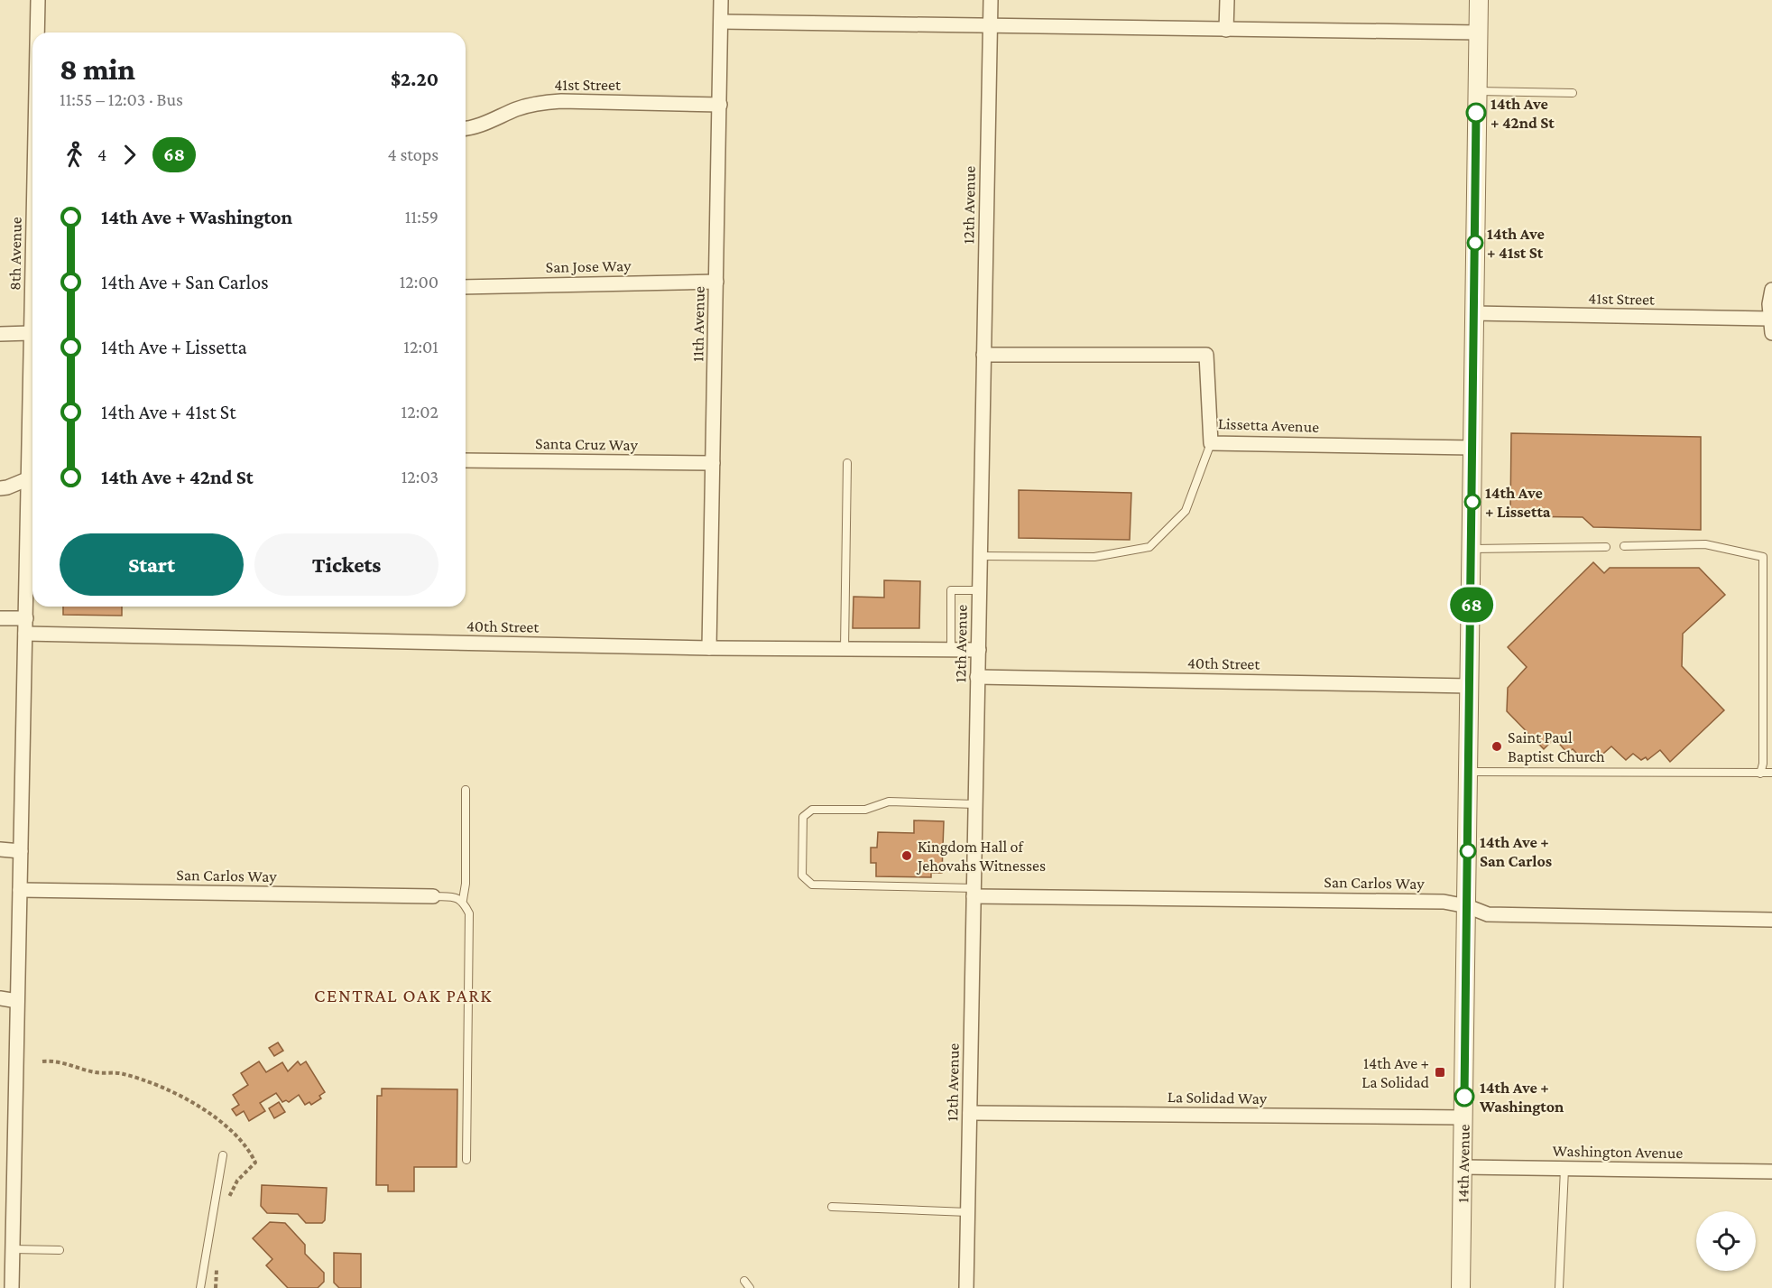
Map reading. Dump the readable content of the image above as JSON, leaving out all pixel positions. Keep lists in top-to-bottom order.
{
  "streets": {
    "street": [
      "41st Street",
      "12th Avenue",
      "8th Avenue",
      "San Jose Way",
      "11th Avenue",
      "Lissetta Avenue",
      "Santa Cruz Way",
      "40th Street",
      "San Carlos Way",
      "La Solidad Way",
      "Washington Avenue",
      "14th Avenue"
    ]
  },
  "crossings": [
    ["41st Street", "11th Avenue"],
    ["41st Street", "14th Avenue"],
    ["12th Avenue", "Lissetta Avenue"],
    ["12th Avenue", "40th Street"],
    ["12th Avenue", "San Carlos Way"],
    ["12th Avenue", "La Solidad Way"],
    ["8th Avenue", "40th Street"],
    ["8th Avenue", "San Carlos Way"],
    ["San Jose Way", "11th Avenue"],
    ["11th Avenue", "Santa Cruz Way"],
    ["11th Avenue", "40th Street"],
    ["Lissetta Avenue", "14th Avenue"],
    ["40th Street", "14th Avenue"],
    ["San Carlos Way", "14th Avenue"],
    ["La Solidad Way", "14th Avenue"],
    ["Washington Avenue", "14th Avenue"]
  ],
  "districts": ["CENTRAL OAK PARK"],
  "places": {
    "other": [
      "14th Ave + 42nd St",
      "14th Ave + 41st St",
      "14th Ave + Lissetta",
      "Saint Paul Baptist Church",
      "14th Ave + San Carlos",
      "Kingdom Hall of Jehovahs Witnesses",
      "14th Ave + Washington"
    ],
    "transit": ["14th Ave + La Solidad"]
  },
  "lines": ["bus line 68"],
  "page": {
    "on_map": "68",
    "heading": ["8 min", "11:55 – 12:03 · Bus", "$2.20"],
    "legs": ["4", "68", "4 stops"],
    "list": [
      {
        "name": "14th Ave + Washington",
        "value": "11:59"
      },
      {
        "name": "14th Ave + San Carlos",
        "value": "12:00"
      },
      {
        "name": "14th Ave + Lissetta",
        "value": "12:01"
      },
      {
        "name": "14th Ave + 41st St",
        "value": "12:02"
      },
      {
        "name": "14th Ave + 42nd St",
        "value": "12:03"
      }
    ],
    "buttons": ["Start", "Tickets"]
  }
}
